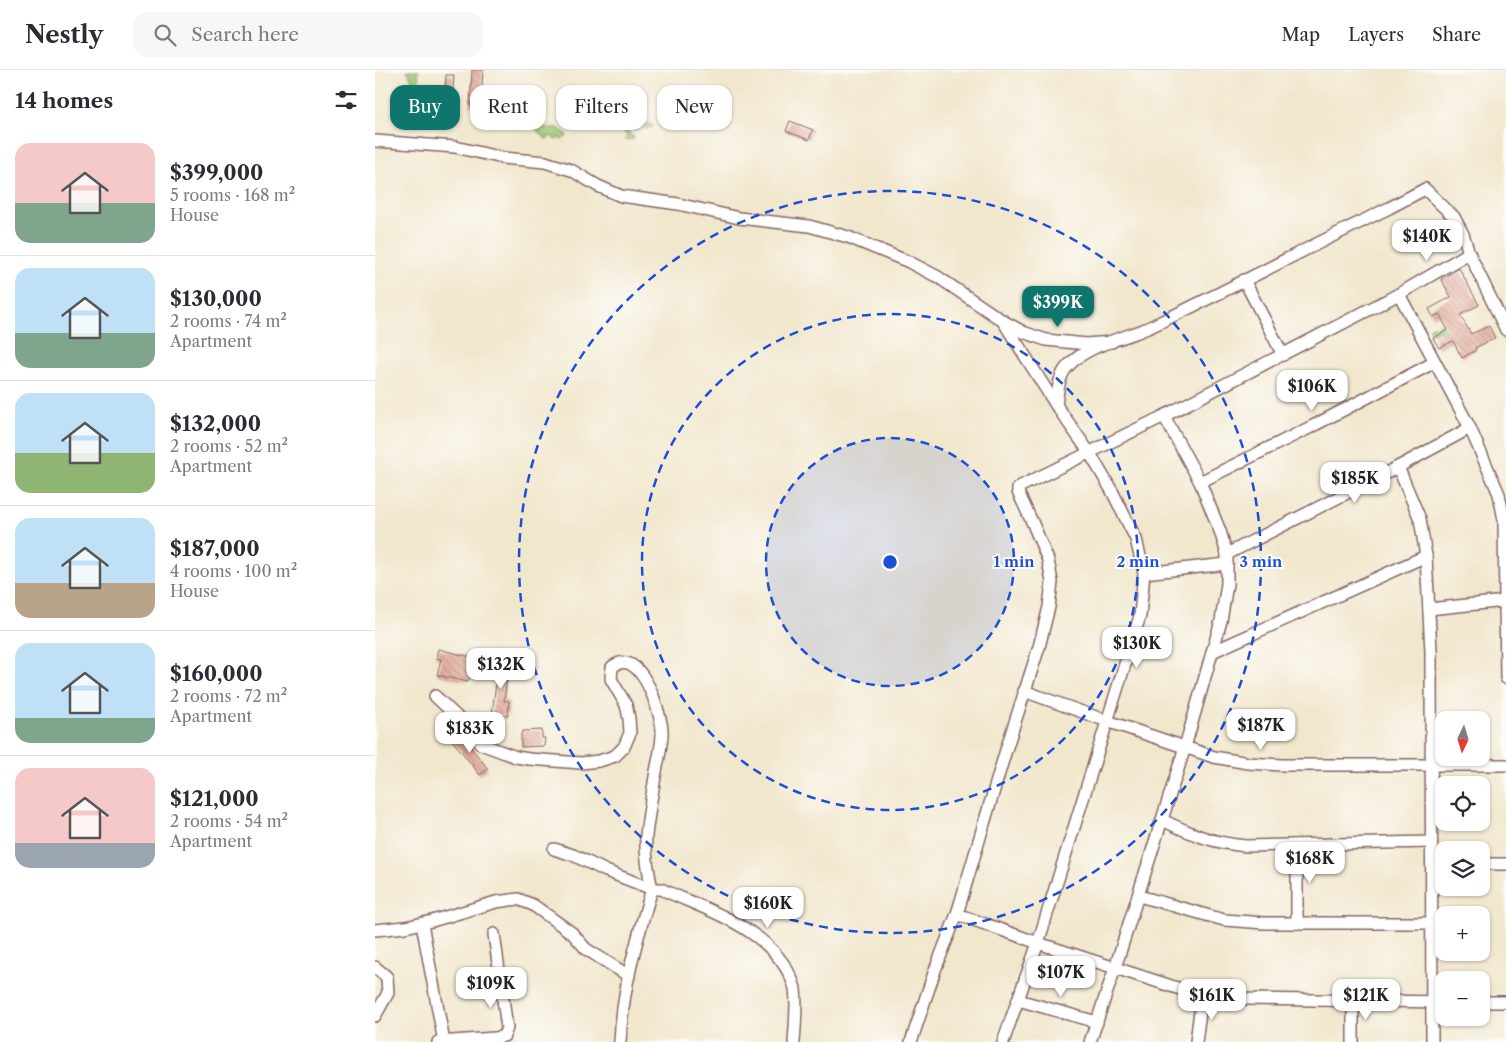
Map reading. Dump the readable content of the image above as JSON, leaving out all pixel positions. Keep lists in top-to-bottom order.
{
  "north": "bottom",
  "page": {
    "header": "Nestly",
    "search": "Search here",
    "nav": ["Map", "Layers", "Share"],
    "heading": "14 homes",
    "chip": [
      "Buy",
      "Rent",
      "Filters",
      "New"
    ],
    "list": [
      {
        "name": "$399,000",
        "note": "5 rooms · 168 m² · House"
      },
      {
        "name": "$130,000",
        "note": "2 rooms · 74 m² · Apartment"
      },
      {
        "name": "$132,000",
        "note": "2 rooms · 52 m² · Apartment"
      },
      {
        "name": "$187,000",
        "note": "4 rooms · 100 m² · House"
      },
      {
        "name": "$160,000",
        "note": "2 rooms · 72 m² · Apartment"
      },
      {
        "name": "$121,000",
        "note": "2 rooms · 54 m² · Apartment"
      }
    ],
    "price": [
      "$140K",
      "$399K",
      "$106K",
      "$185K",
      "$130K",
      "$132K",
      "$187K",
      "$183K",
      "$168K",
      "$160K",
      "$107K",
      "$109K",
      "$161K",
      "$121K"
    ],
    "map_buttons": ["+", "−"]
  },
  "rings": ["1 min", "2 min", "3 min"]
}
